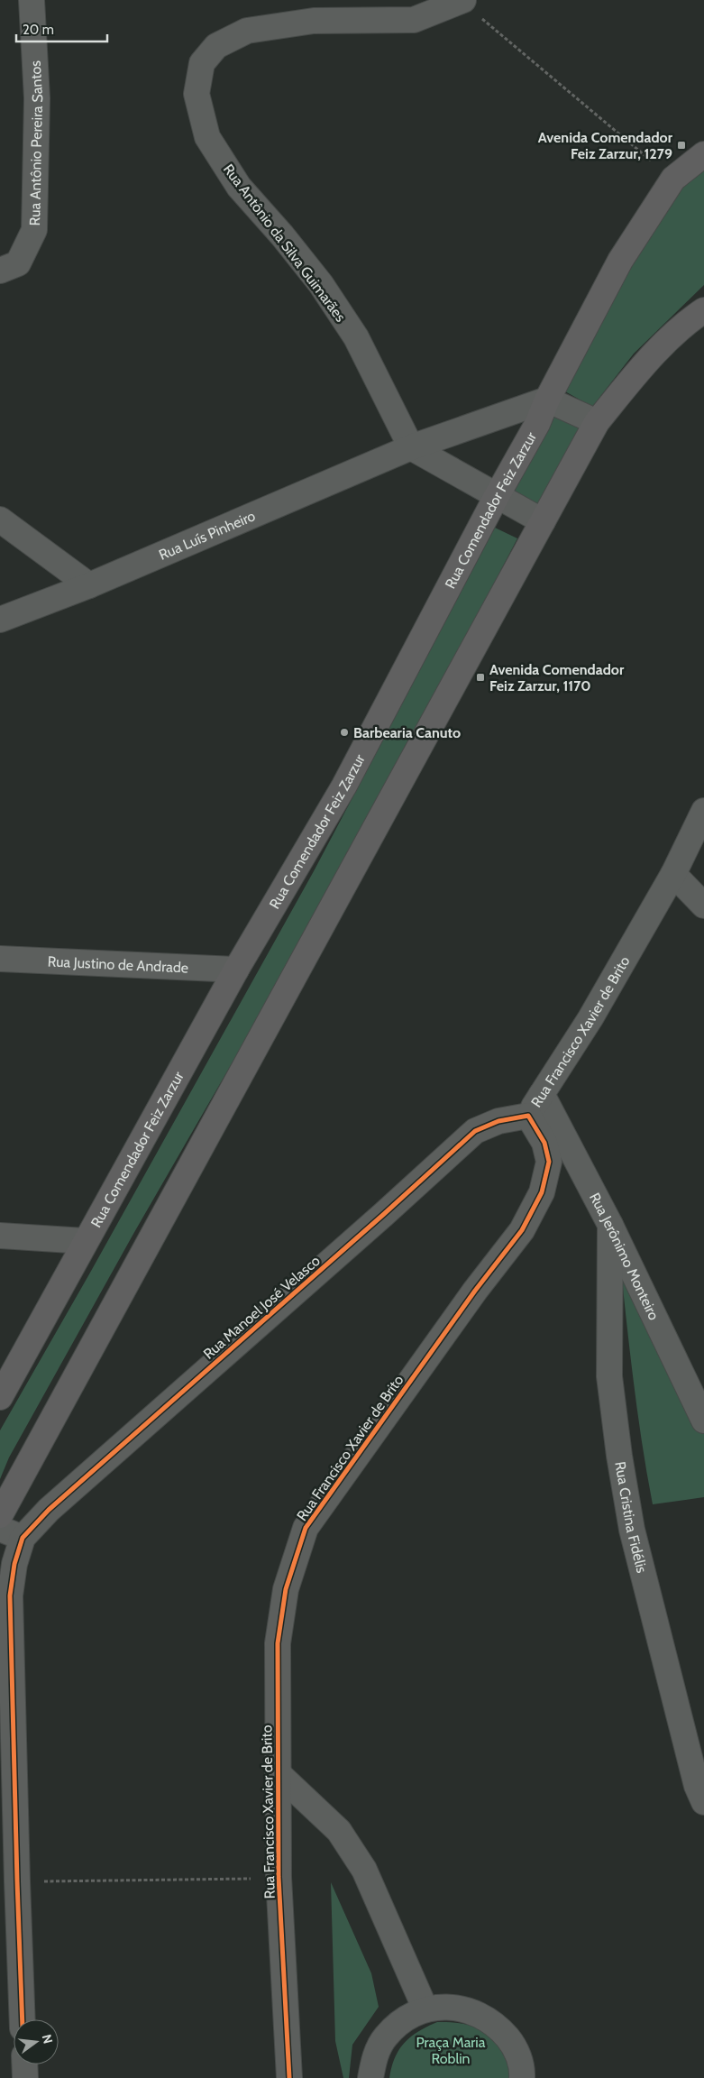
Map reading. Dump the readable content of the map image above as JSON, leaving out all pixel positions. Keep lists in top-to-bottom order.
{
  "streets": {
    "main road": ["Rua Comendador Feiz Zarzur"],
    "street": [
      "Rua Antônio Pereira Santos",
      "Rua Antônio da Silva Guimarães",
      "Rua Luís Pinheiro",
      "Rua Justino de Andrade",
      "Rua Francisco Xavier de Brito",
      "Rua Jerônimo Monteiro",
      "Rua Manoel José Velasco",
      "Rua Cristina Fidélis"
    ]
  },
  "crossings": [
    ["Rua Antônio da Silva Guimarães", "Rua Luís Pinheiro"],
    ["Rua Comendador Feiz Zarzur", "Rua Luís Pinheiro"],
    ["Rua Comendador Feiz Zarzur", "Rua Justino de Andrade"],
    ["Rua Francisco Xavier de Brito", "Rua Jerônimo Monteiro"],
    ["Rua Francisco Xavier de Brito", "Rua Manoel José Velasco"],
    ["Rua Jerônimo Monteiro", "Rua Cristina Fidélis"]
  ],
  "parks": ["Praça Maria Roblin"],
  "places": {
    "transit": ["Avenida Comendador Feiz Zarzur, 1279", "Avenida Comendador Feiz Zarzur, 1170"],
    "other": ["Barbearia Canuto"]
  },
  "scale_bar": "20 m",
  "north": "right"
}
